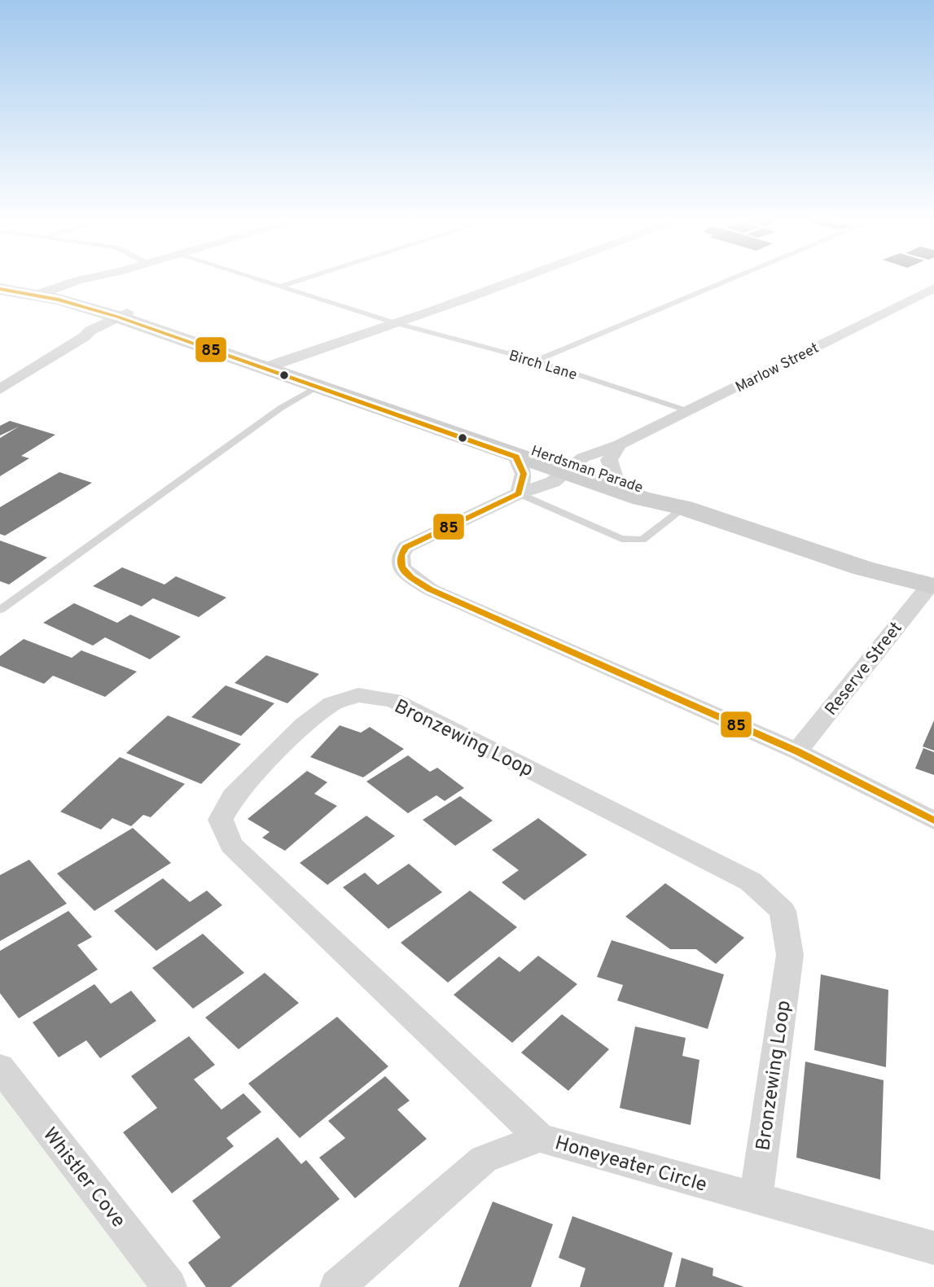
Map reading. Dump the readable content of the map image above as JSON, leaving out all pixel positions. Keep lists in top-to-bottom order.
{
  "streets": {
    "main road": ["Herdsman Parade"],
    "street": [
      "Marlow Street",
      "Reserve Street",
      "Bronzewing Loop",
      "Honeyeater Circle",
      "Whistler Cove"
    ],
    "lane": ["Birch Lane"]
  },
  "crossings": [
    ["Birch Lane", "Marlow Street"],
    ["Marlow Street", "Herdsman Parade"],
    ["Herdsman Parade", "Reserve Street"],
    ["Bronzewing Loop", "Honeyeater Circle"]
  ],
  "lines": ["transit line 85"]
}
